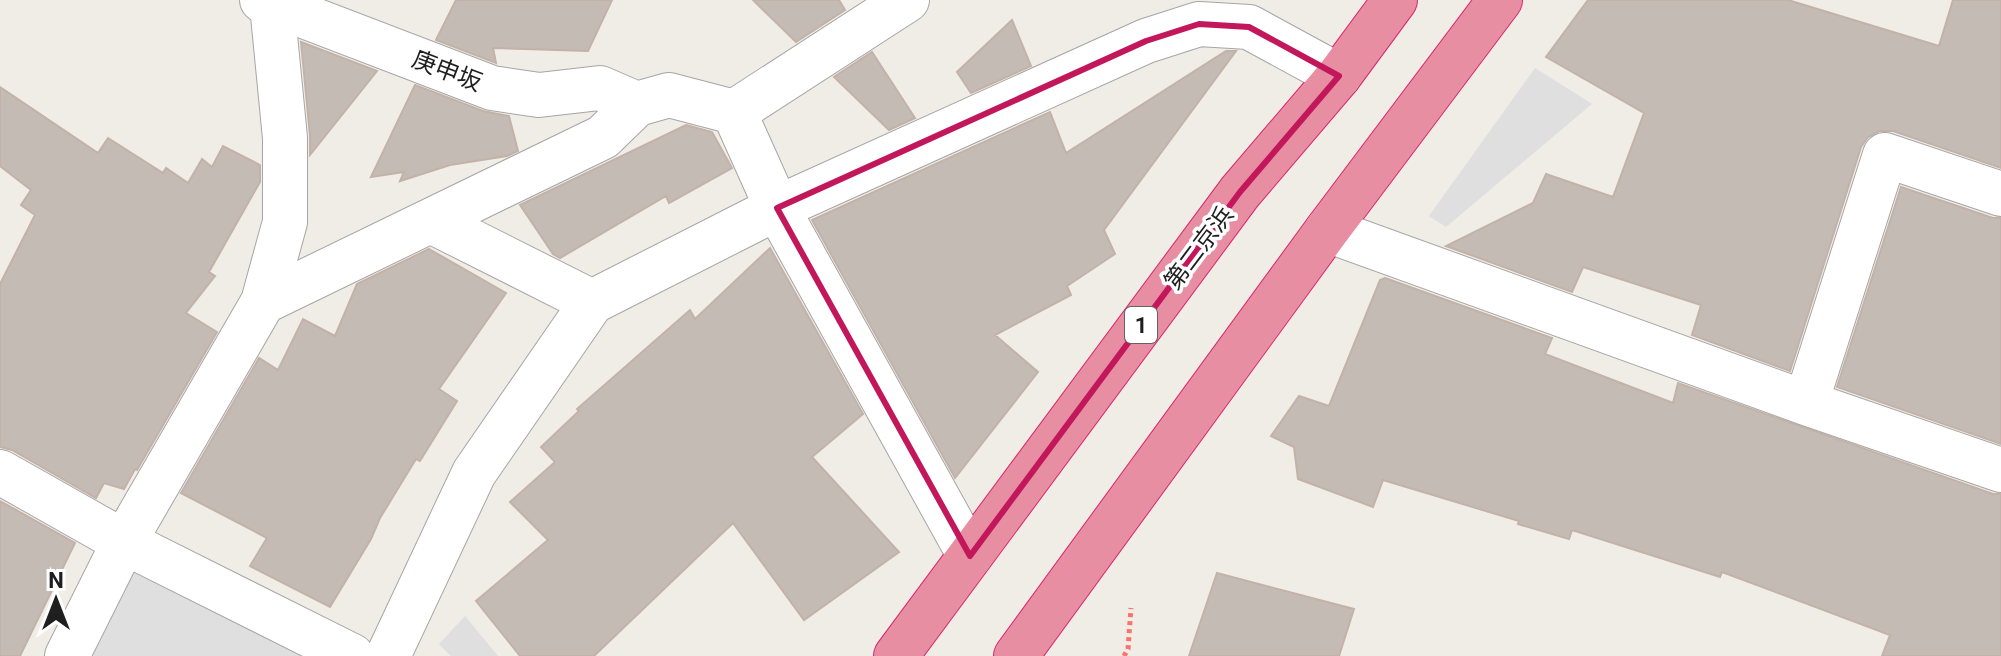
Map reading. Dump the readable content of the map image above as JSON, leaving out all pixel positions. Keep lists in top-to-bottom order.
{
  "streets": {
    "highway": ["第二京浜", "1"],
    "street": ["庚申坂"]
  },
  "north": "top"
}
